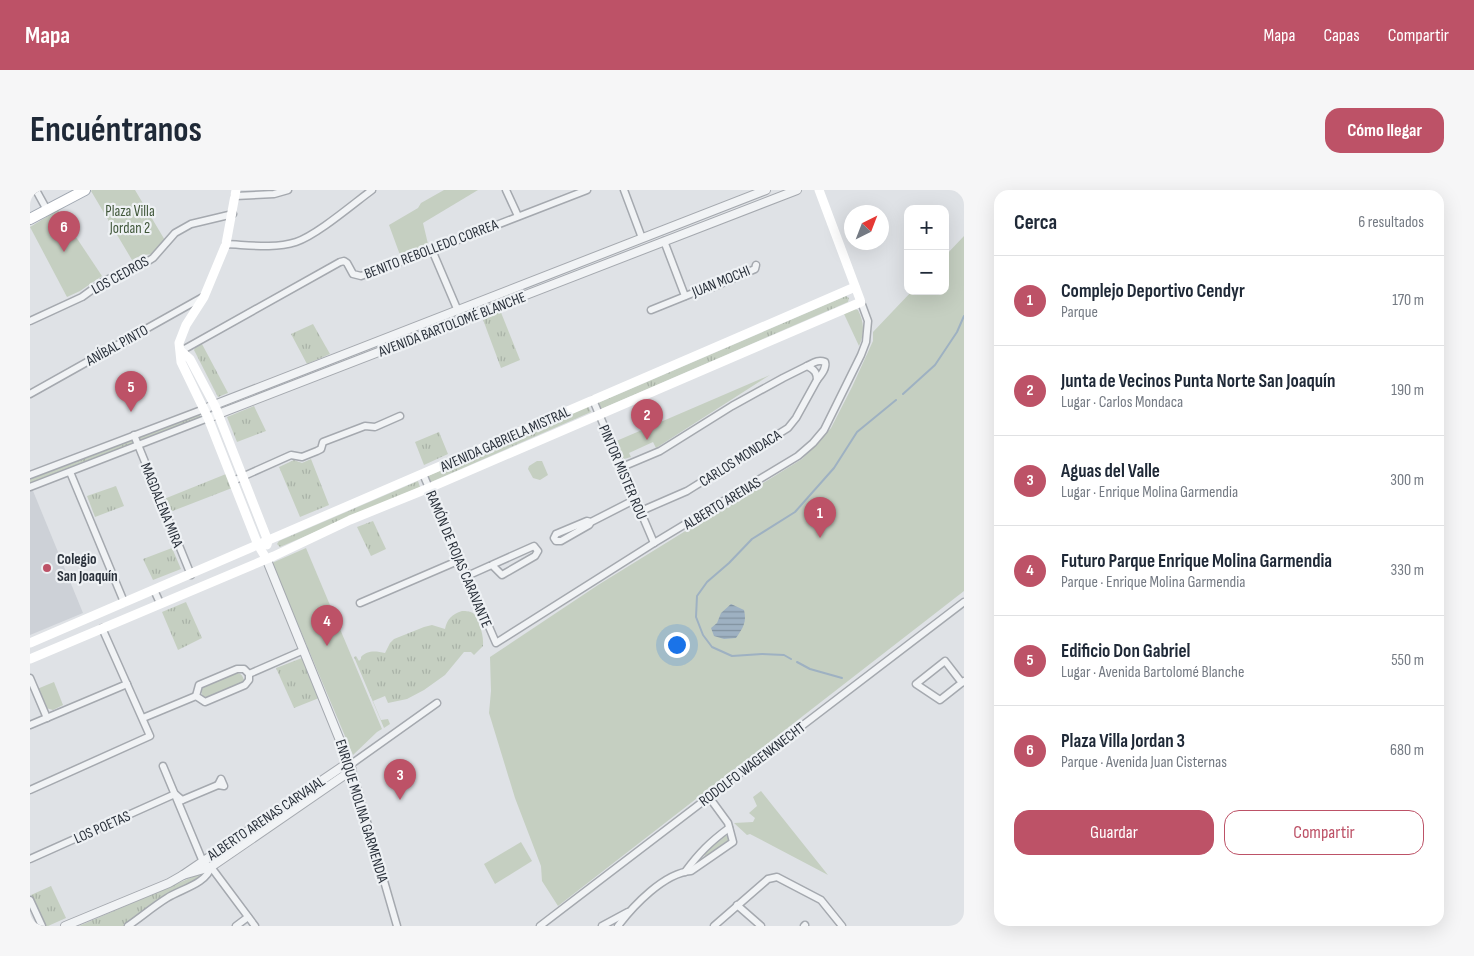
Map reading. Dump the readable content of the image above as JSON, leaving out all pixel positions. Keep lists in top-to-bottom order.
{
  "streets": {
    "main road": ["AVENIDA GABRIELA MISTRAL", "ENRIQUE MOLINA GARMENDIA"],
    "street": [
      "BENITO REBOLLEDO CORREA",
      "LOS CEDROS",
      "JUAN MOCHI",
      "AVENIDA BARTOLOMÉ BLANCHE",
      "ANÍBAL PINTO",
      "CARLOS MONDACA",
      "PINTOR MISTER ROU",
      "ALBERTO ARENAS",
      "MAGDALENA MIRA",
      "RAMÓN DE ROJAS CARAVANTE",
      "RODOLFO WAGENKNECHT",
      "ALBERTO ARENAS CARVAJAL",
      "LOS POETAS"
    ]
  },
  "crossings": [
    ["BENITO REBOLLEDO CORREA", "ENRIQUE MOLINA GARMENDIA"],
    ["LOS CEDROS", "ENRIQUE MOLINA GARMENDIA"],
    ["JUAN MOCHI", "AVENIDA BARTOLOMÉ BLANCHE"],
    ["AVENIDA BARTOLOMÉ BLANCHE", "MAGDALENA MIRA"],
    ["AVENIDA BARTOLOMÉ BLANCHE", "ENRIQUE MOLINA GARMENDIA"],
    ["ANÍBAL PINTO", "ENRIQUE MOLINA GARMENDIA"],
    ["AVENIDA GABRIELA MISTRAL", "PINTOR MISTER ROU"],
    ["AVENIDA GABRIELA MISTRAL", "ALBERTO ARENAS"],
    ["AVENIDA GABRIELA MISTRAL", "MAGDALENA MIRA"],
    ["AVENIDA GABRIELA MISTRAL", "RAMÓN DE ROJAS CARAVANTE"],
    ["AVENIDA GABRIELA MISTRAL", "ENRIQUE MOLINA GARMENDIA"],
    ["CARLOS MONDACA", "PINTOR MISTER ROU"],
    ["PINTOR MISTER ROU", "ALBERTO ARENAS"],
    ["ALBERTO ARENAS", "RAMÓN DE ROJAS CARAVANTE"],
    ["ENRIQUE MOLINA GARMENDIA", "ALBERTO ARENAS CARVAJAL"]
  ],
  "parks": ["Plaza Villa Jordan 2"],
  "places": ["Colegio San Joaquín"],
  "north": "top right",
  "page": {
    "header": "Mapa",
    "nav": ["Mapa", "Capas", "Compartir"],
    "buttons": [
      "Cómo llegar",
      ["Guardar", "Compartir"]
    ],
    "title": "Encuéntranos",
    "heading": ["Cerca", "6 resultados"],
    "map_buttons": ["+", "−"],
    "pins": [
      "6",
      "5",
      "2",
      "1",
      "4",
      "3"
    ],
    "list": [
      {
        "mark": "1",
        "name": "Complejo Deportivo Cendyr",
        "note": "Parque",
        "value": "170 m"
      },
      {
        "mark": "2",
        "name": "Junta de Vecinos Punta Norte San Joaquín",
        "note": "Lugar · Carlos Mondaca",
        "value": "190 m"
      },
      {
        "mark": "3",
        "name": "Aguas del Valle",
        "note": "Lugar · Enrique Molina Garmendia",
        "value": "300 m"
      },
      {
        "mark": "4",
        "name": "Futuro Parque Enrique Molina Garmendia",
        "note": "Parque · Enrique Molina Garmendia",
        "value": "330 m"
      },
      {
        "mark": "5",
        "name": "Edificio Don Gabriel",
        "note": "Lugar · Avenida Bartolomé Blanche",
        "value": "550 m"
      },
      {
        "mark": "6",
        "name": "Plaza Villa Jordan 3",
        "note": "Parque · Avenida Juan Cisternas",
        "value": "680 m"
      }
    ]
  }
}
